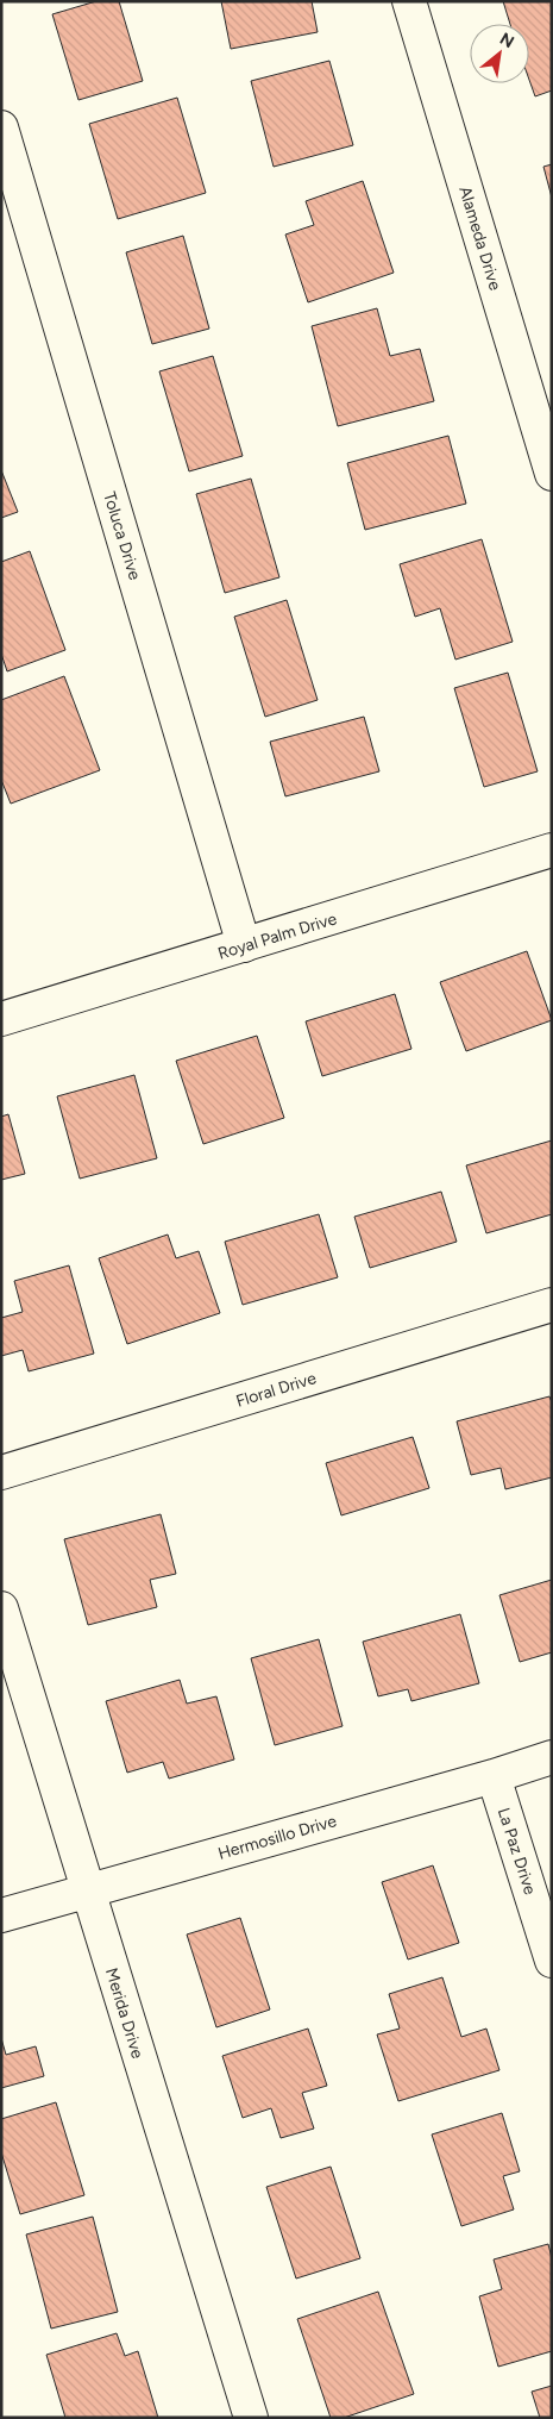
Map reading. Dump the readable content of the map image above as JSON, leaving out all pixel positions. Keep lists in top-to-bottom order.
{
  "streets": {
    "street": [
      "Alameda Drive",
      "Toluca Drive",
      "Royal Palm Drive",
      "Floral Drive",
      "Hermosillo Drive",
      "La Paz Drive",
      "Merida Drive"
    ]
  },
  "crossings": [
    ["Toluca Drive", "Royal Palm Drive"],
    ["Hermosillo Drive", "La Paz Drive"],
    ["Hermosillo Drive", "Merida Drive"]
  ],
  "north": "top right"
}
